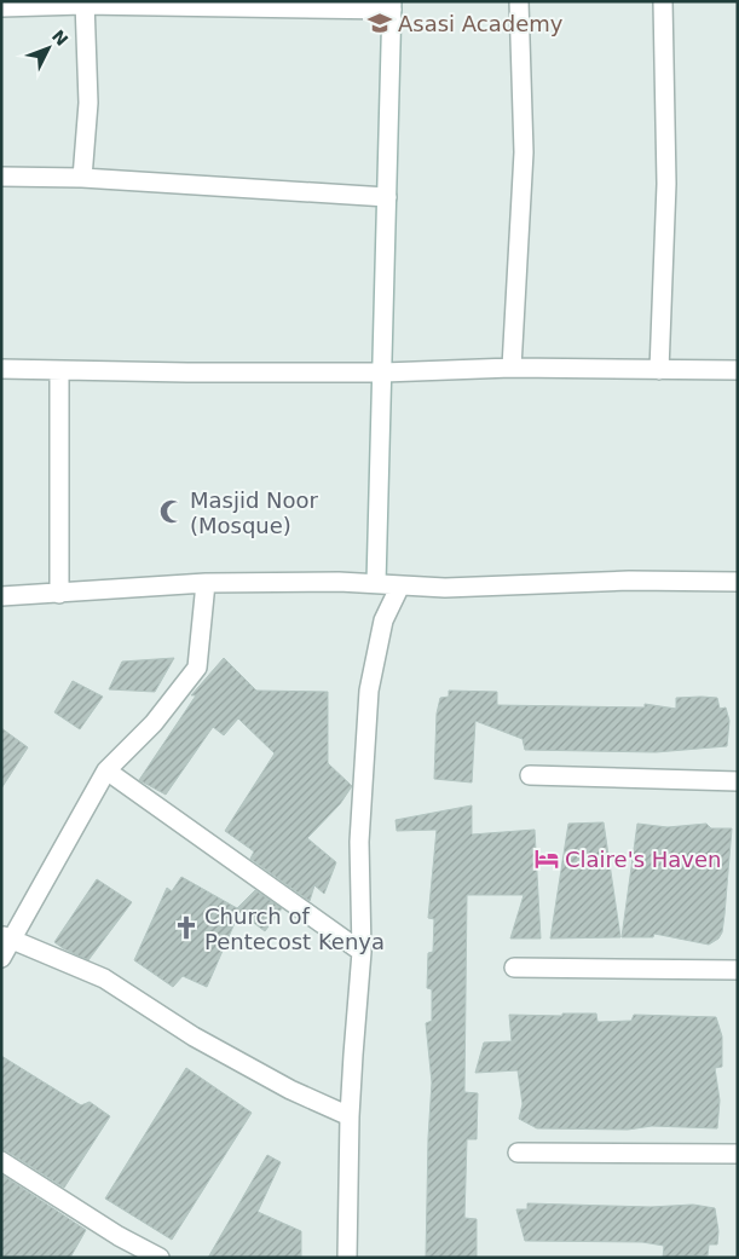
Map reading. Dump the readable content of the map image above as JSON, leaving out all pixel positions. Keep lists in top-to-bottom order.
{
  "places": {
    "school or university": ["Asasi Academy"],
    "mosque": ["Masjid Noor (Mosque)"],
    "hotel": ["Claire's Haven"],
    "church": ["Church of Pentecost Kenya"]
  },
  "north": "top right"
}
